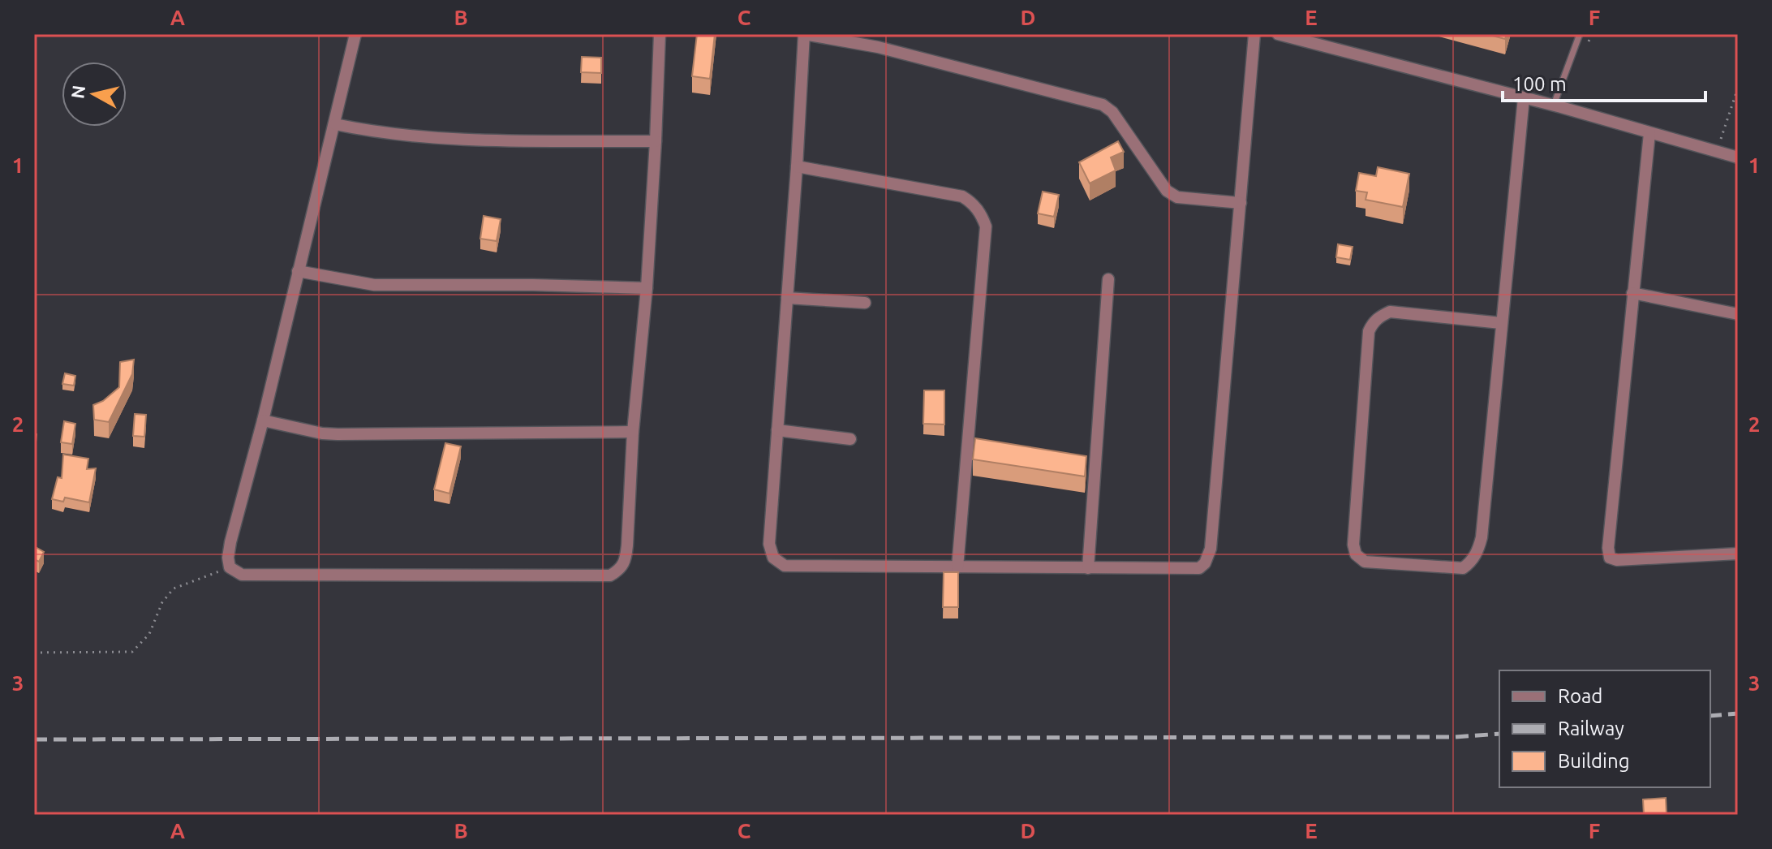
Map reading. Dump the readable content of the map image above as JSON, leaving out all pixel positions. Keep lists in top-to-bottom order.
{
  "legend": ["Road", "Railway", "Building"],
  "scale_bar": "100 m",
  "north": "left",
  "grid": {
    "columns": [
      "A",
      "B",
      "C",
      "D",
      "E",
      "F"
    ],
    "rows": ["1", "2", "3"]
  }
}
